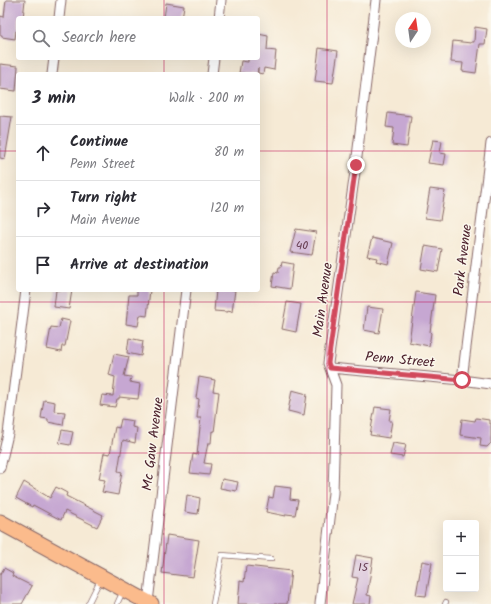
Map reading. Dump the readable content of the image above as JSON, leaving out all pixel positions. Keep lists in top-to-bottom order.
{
  "streets": {
    "street": [
      "Park Avenue",
      "Main Avenue",
      "Penn Street",
      "Mc Gaw Avenue"
    ]
  },
  "crossings": [
    ["Park Avenue", "Penn Street"],
    ["Main Avenue", "Penn Street"]
  ],
  "house_numbers": ["40", "15"],
  "north": "top",
  "page": {
    "search": "Search here",
    "heading": ["3 min", "Walk · 200 m"],
    "list": [
      ["Continue", "Penn Street", "80 m"],
      ["Turn right", "Main Avenue", "120 m"],
      "Arrive at destination"
    ],
    "map_buttons": ["+", "−"]
  }
}
